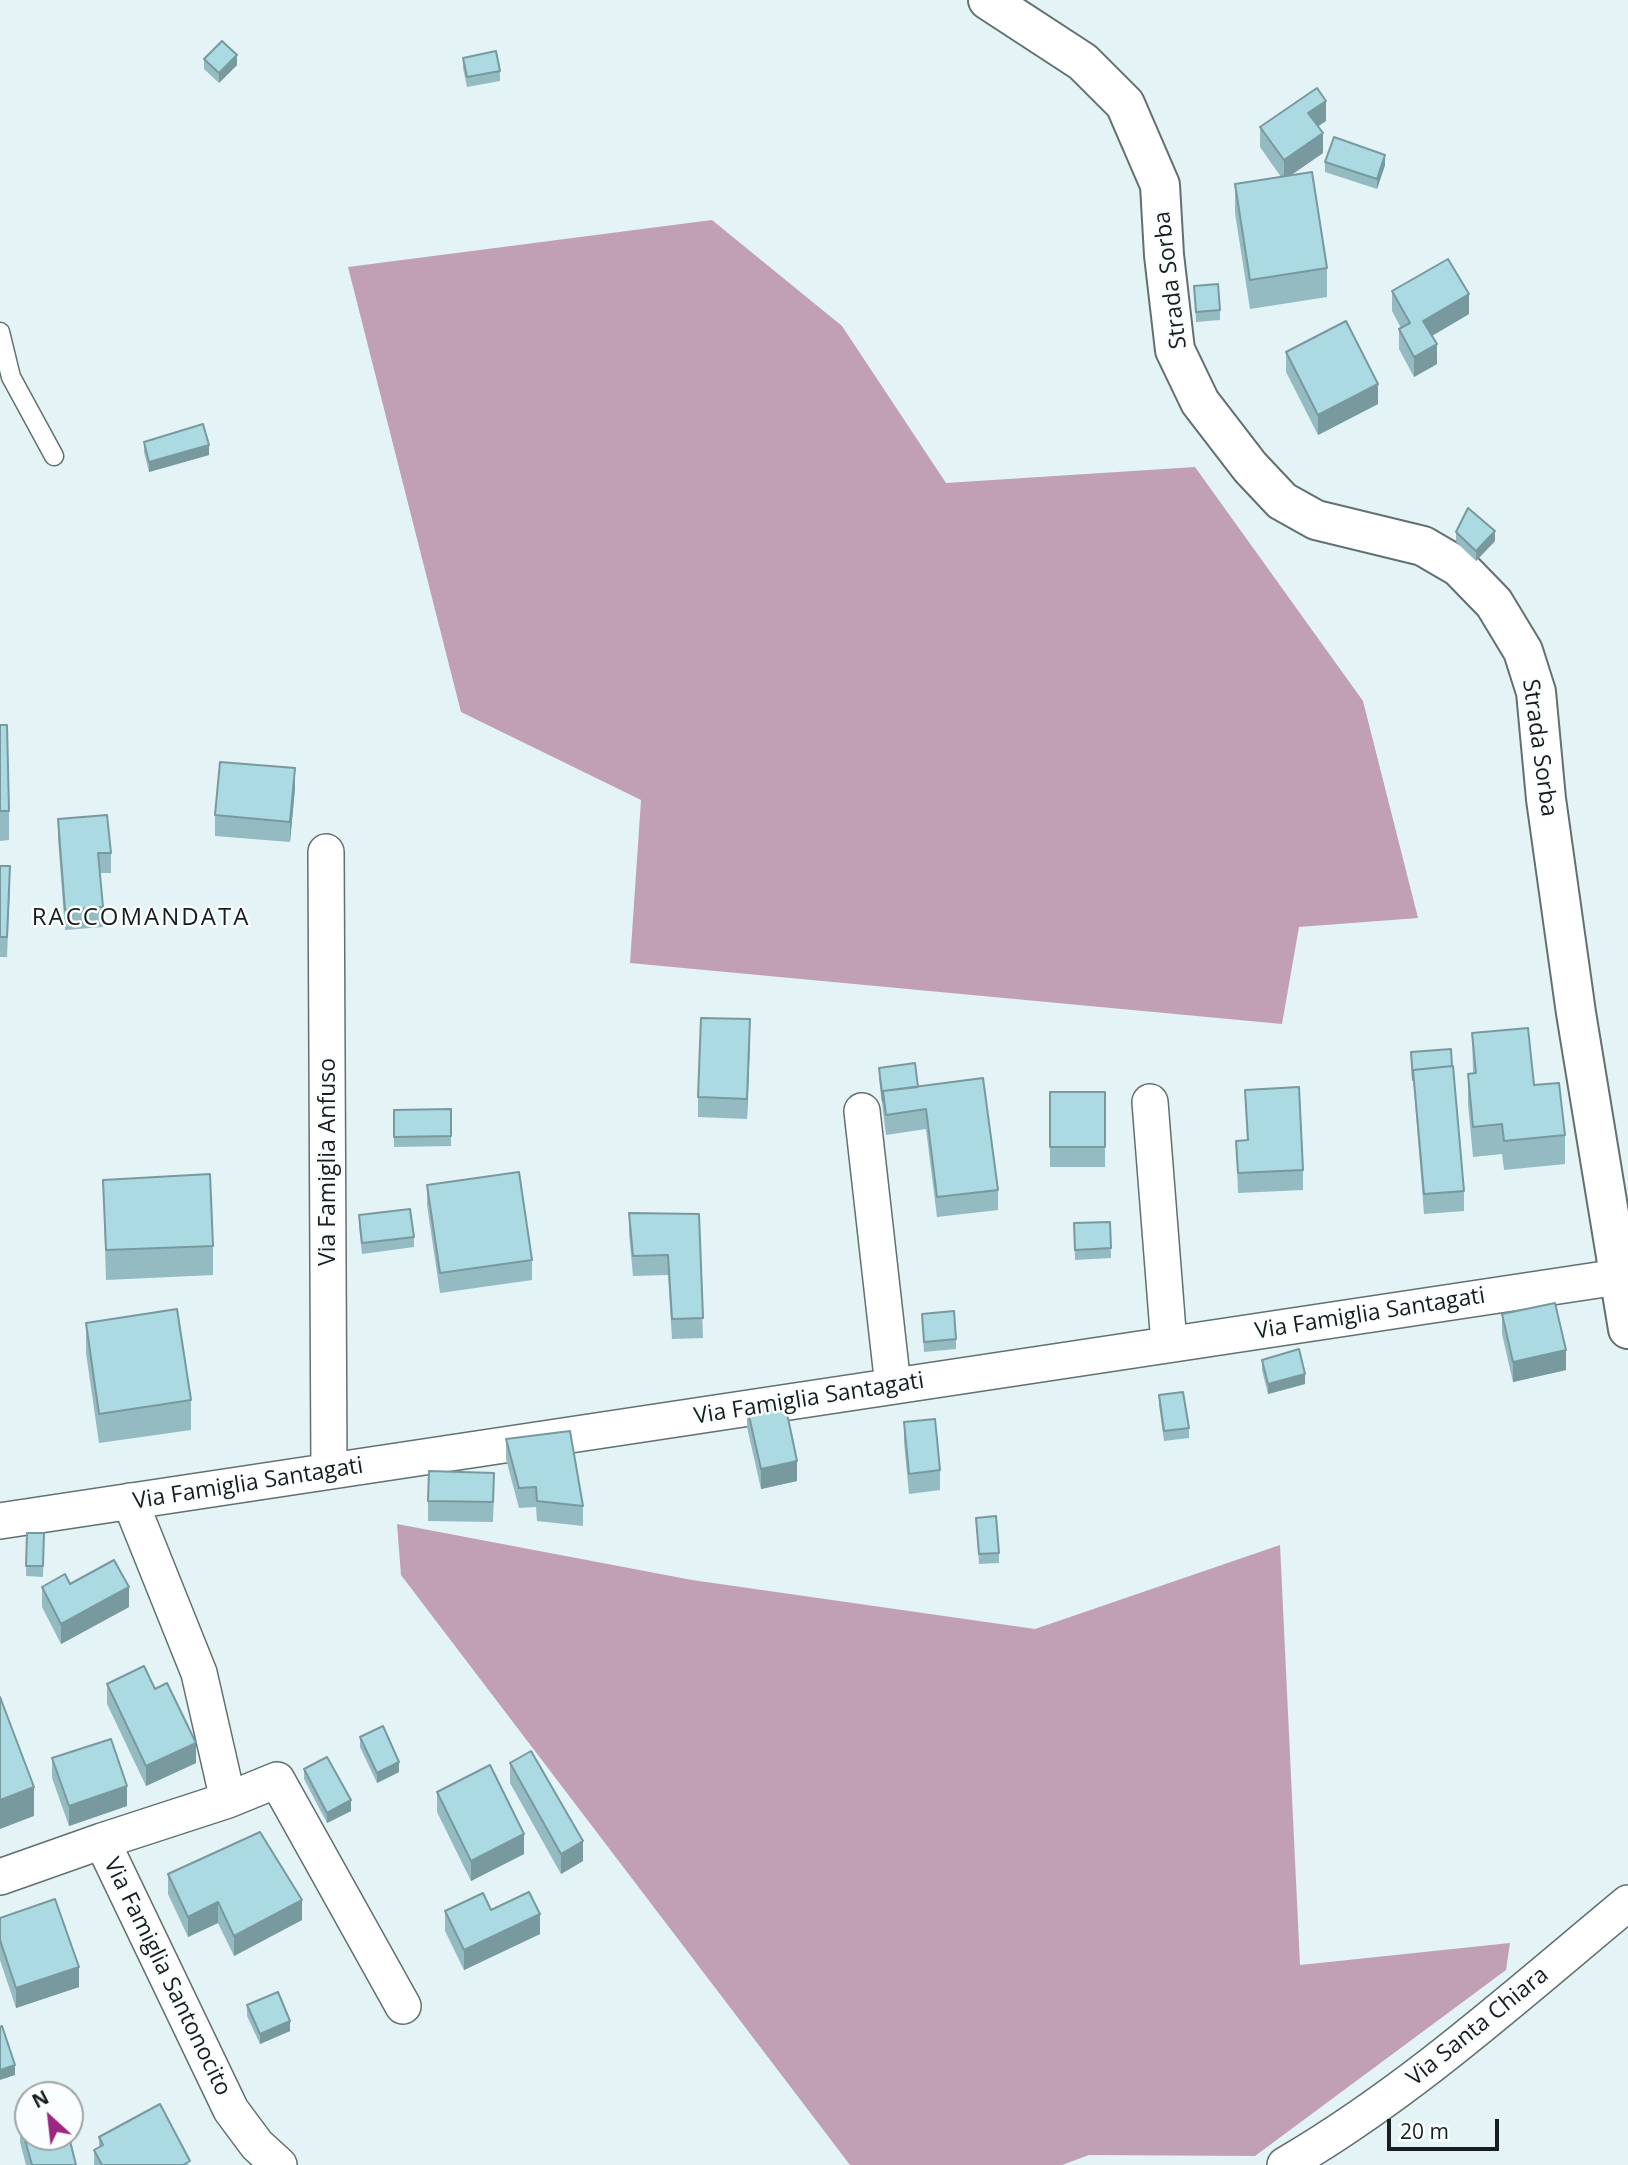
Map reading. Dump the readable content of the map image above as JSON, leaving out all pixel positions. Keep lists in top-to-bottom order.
{
  "streets": {
    "street": [
      "Strada Sorba",
      "Via Famiglia Anfuso",
      "Via Famiglia Santagati",
      "Via Famiglia Santonocito",
      "Via Santa Chiara"
    ]
  },
  "crossings": [
    ["Strada Sorba", "Via Famiglia Santagati"],
    ["Via Famiglia Anfuso", "Via Famiglia Santagati"]
  ],
  "districts": ["RACCOMANDATA"],
  "scale_bar": "20 m",
  "north": "top left"
}
